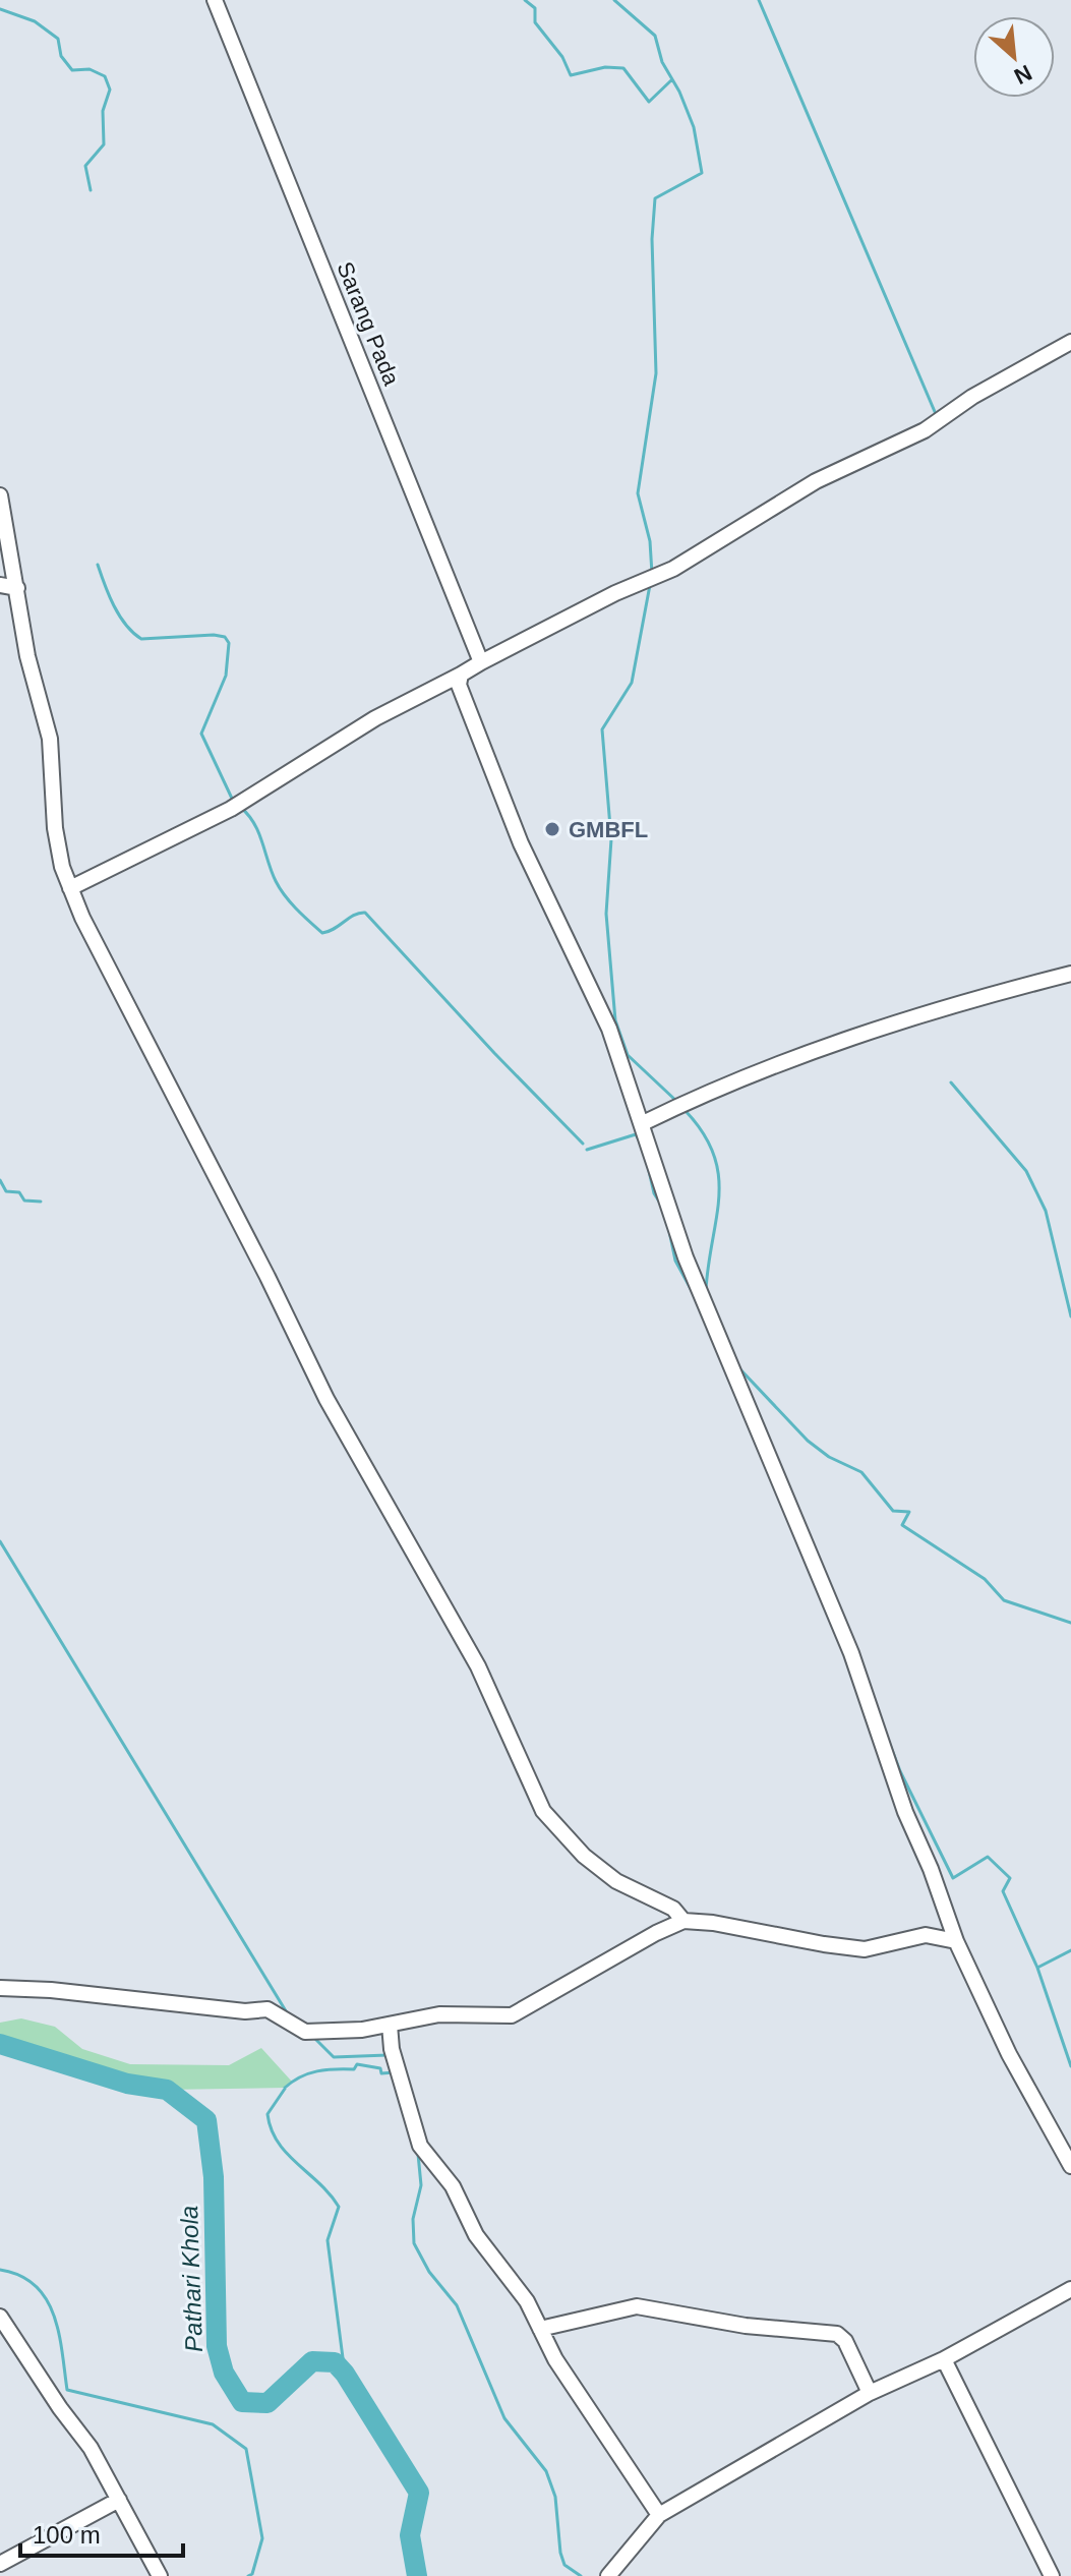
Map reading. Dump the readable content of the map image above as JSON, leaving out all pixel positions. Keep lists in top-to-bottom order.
{
  "streets": {
    "street": ["Sarang Pada"]
  },
  "water": ["Pathari Khola"],
  "places": ["GMBFL"],
  "scale_bar": "100 m",
  "north": "bottom right"
}
